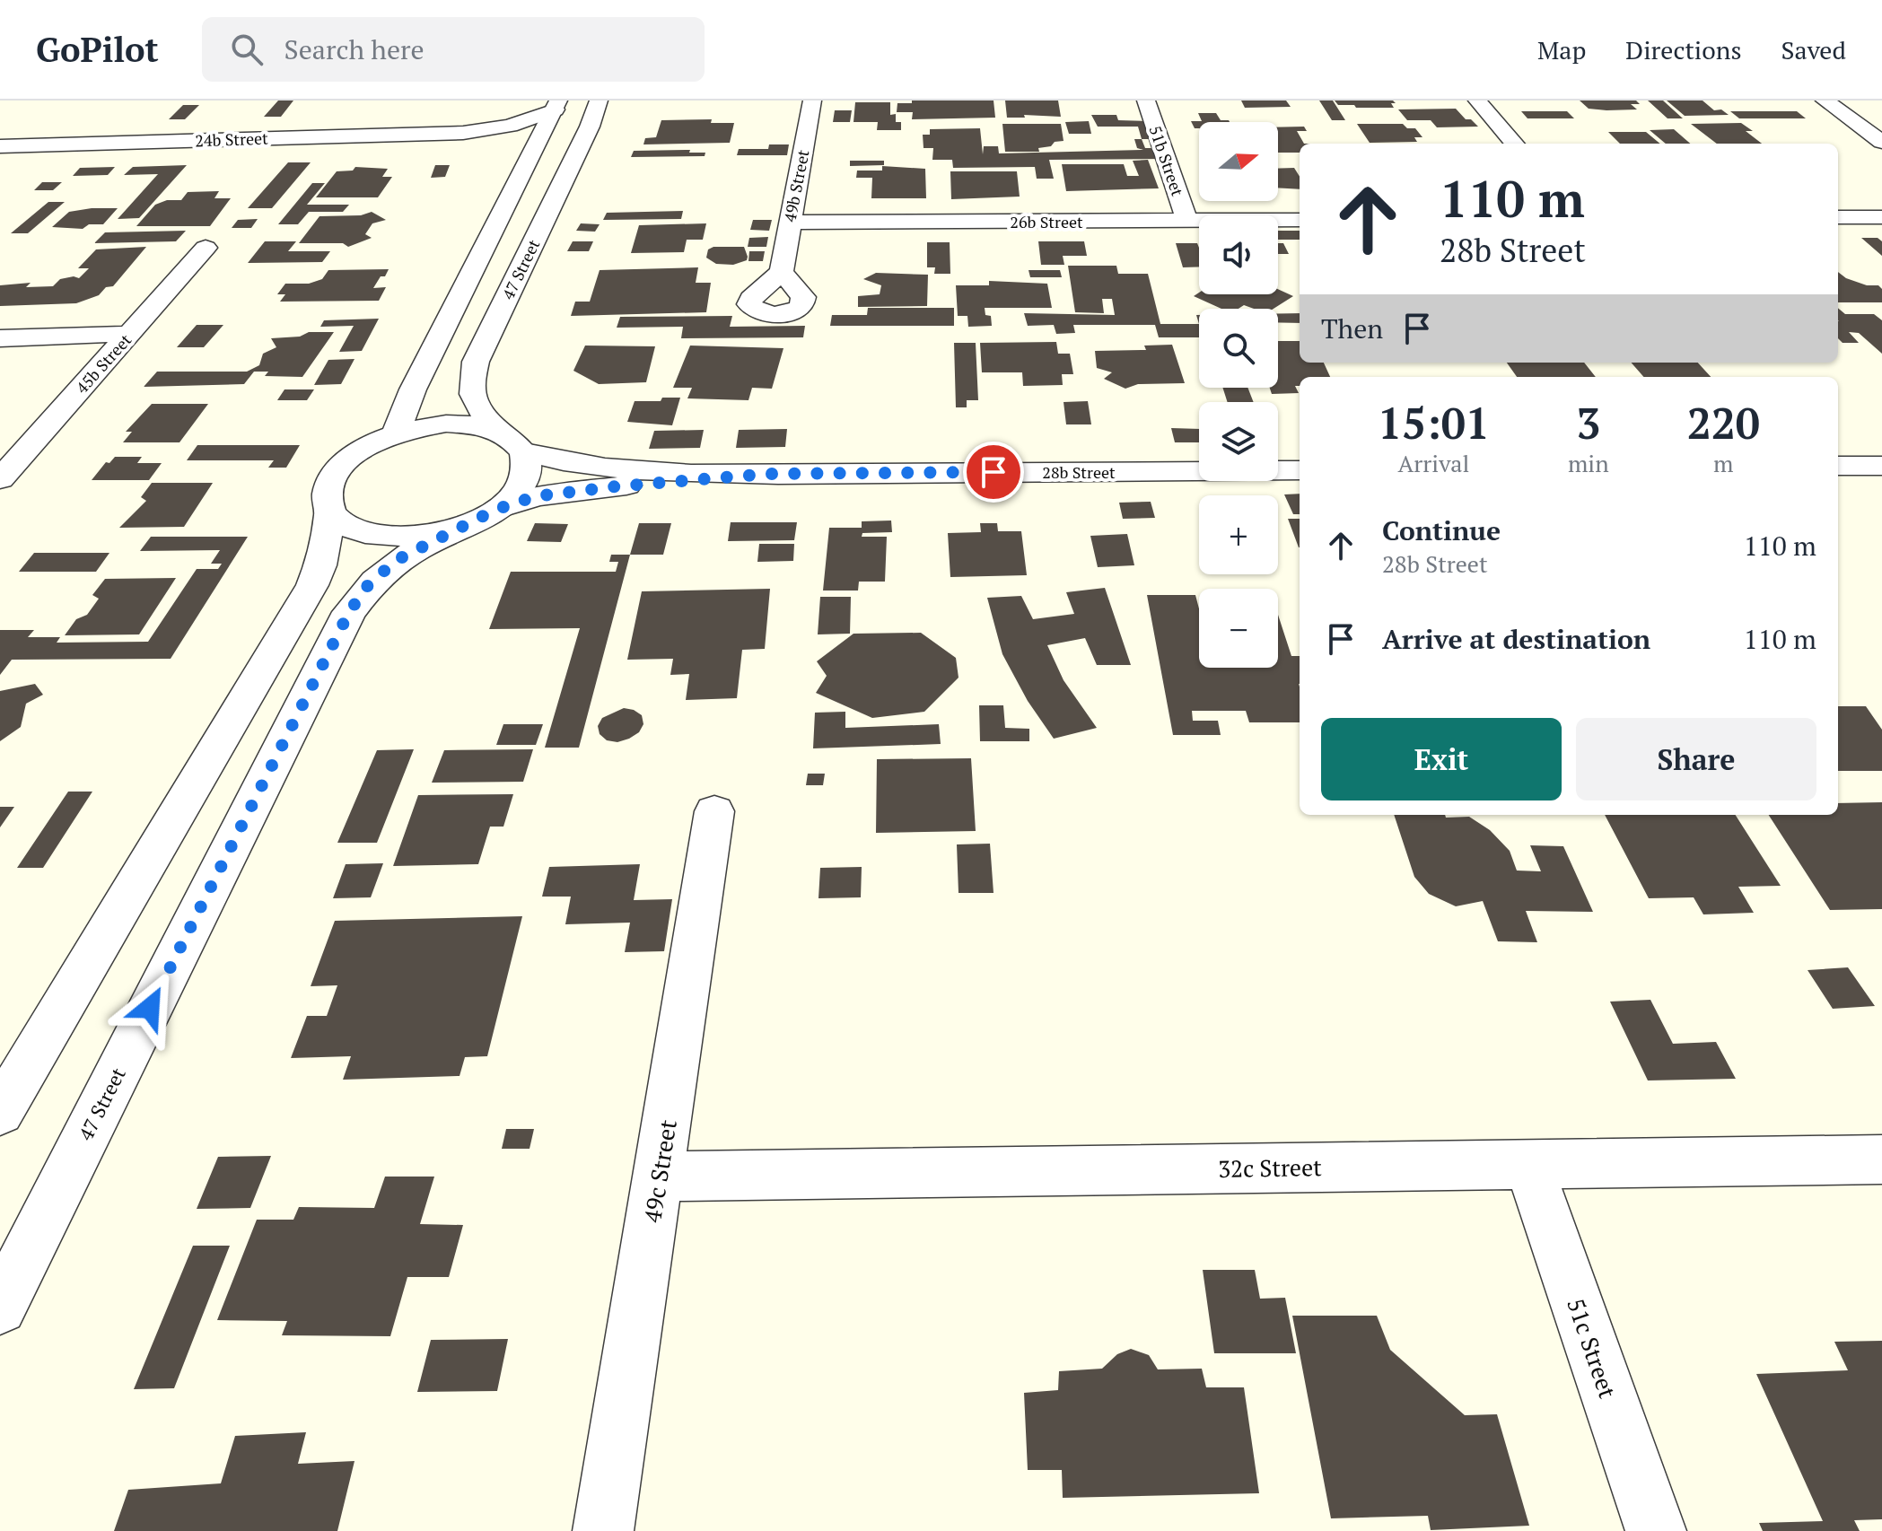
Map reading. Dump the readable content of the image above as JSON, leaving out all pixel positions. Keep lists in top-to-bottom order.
{
  "streets": {
    "street": [
      "24b Street",
      "51b Street",
      "49b Street",
      "26b Street",
      "47 Street",
      "45b Street",
      "28b Street",
      "32c Street",
      "49c Street",
      "51c Street"
    ]
  },
  "crossings": [
    ["51b Street", "26b Street"],
    ["49b Street", "26b Street"],
    ["47 Street", "28b Street"],
    ["32c Street", "49c Street"],
    ["32c Street", "51c Street"]
  ],
  "north": "right",
  "page": {
    "header": "GoPilot",
    "search": "Search here",
    "nav": ["Map", "Directions", "Saved"],
    "map_buttons": ["+", "−"],
    "turn": ["110 m", "28b Street"],
    "then": "Then",
    "eta": [
      "15:01",
      "Arrival",
      "3",
      "min",
      "220",
      "m"
    ],
    "list": [
      {
        "name": "Continue",
        "note": "28b Street",
        "value": "110 m"
      },
      {
        "name": "Arrive at destination",
        "value": "110 m"
      }
    ],
    "buttons": ["Exit", "Share"]
  }
}
